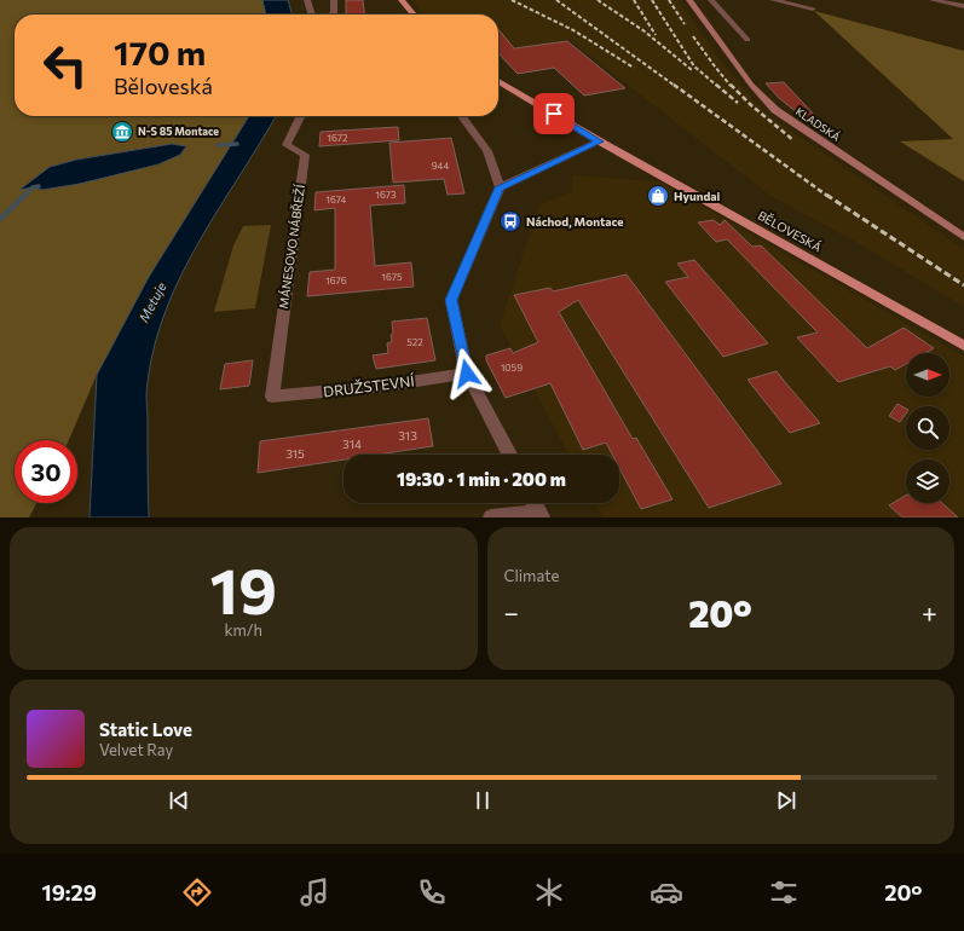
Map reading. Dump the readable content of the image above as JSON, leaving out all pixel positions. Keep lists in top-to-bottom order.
{
  "streets": {
    "main road": ["KLADSKÁ", "BĚLOVESKÁ"],
    "street": ["MÁNESOVO NÁBŘEŽÍ", "DRUŽSTEVNÍ"]
  },
  "crossings": [
    ["MÁNESOVO NÁBŘEŽÍ", "DRUŽSTEVNÍ"]
  ],
  "water": ["Metuje"],
  "places": {
    "museum": ["N-S 85 Montace"],
    "shop": ["Hyundai"],
    "bus stop": ["Náchod, Montace"]
  },
  "house_numbers": [
    "1672",
    "944",
    "1673",
    "1674",
    "1675",
    "1676",
    "522",
    "1059",
    "313",
    "314",
    "315"
  ],
  "north": "right",
  "page": {
    "turn": ["170 m", "Běloveská"],
    "limit": "30",
    "trip": "19:30 · 1 min · 200 m",
    "tile": [
      ["19", "km/h"],
      "Climate"
    ],
    "heat": ["−", "20°", "+"],
    "song": ["Static Love", "Velvet Ray"],
    "tabs": ["19:29", "20°"]
  }
}
